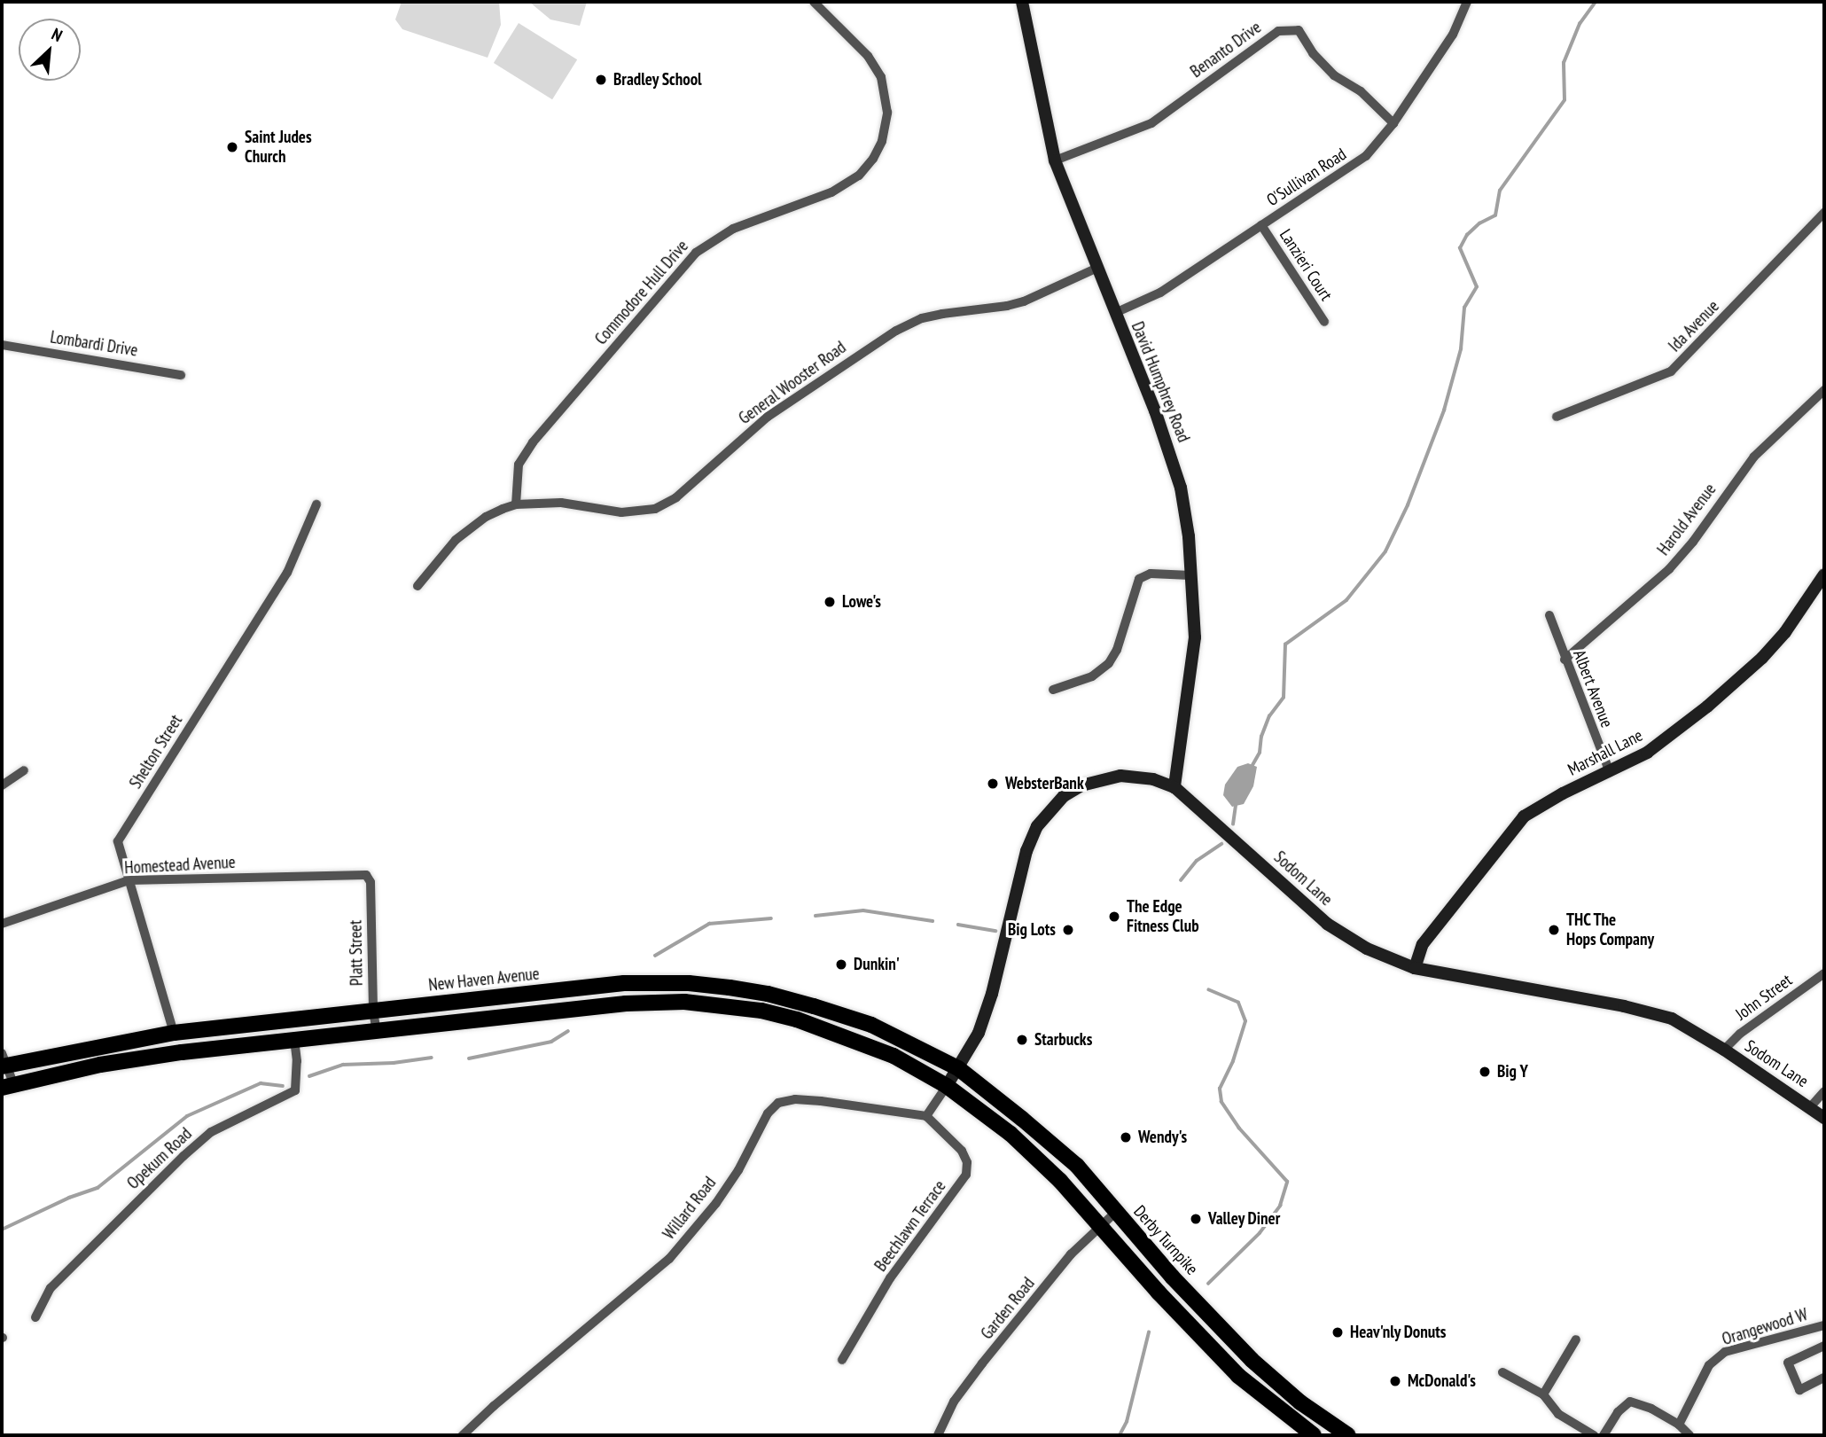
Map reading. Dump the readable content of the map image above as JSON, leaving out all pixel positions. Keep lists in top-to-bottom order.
{
  "streets": {
    "highway": ["New Haven Avenue", "Derby Turnpike"],
    "street": [
      "Benanto Drive",
      "O'Sullivan Road",
      "Lanzieri Court",
      "Commodore Hull Drive",
      "Ida Avenue",
      "Lombardi Drive",
      "David Humphrey Road",
      "General Wooster Road",
      "Harold Avenue",
      "Albert Avenue",
      "Shelton Street",
      "Marshall Lane",
      "Homestead Avenue",
      "Sodom Lane",
      "Platt Street",
      "John Street",
      "Opekum Road",
      "Willard Road",
      "Beechlawn Terrace",
      "Garden Road",
      "Orangewood W"
    ]
  },
  "crossings": [
    ["Benanto Drive", "O'Sullivan Road"],
    ["Benanto Drive", "David Humphrey Road"],
    ["O'Sullivan Road", "Lanzieri Court"],
    ["O'Sullivan Road", "David Humphrey Road"],
    ["Commodore Hull Drive", "General Wooster Road"],
    ["David Humphrey Road", "General Wooster Road"],
    ["David Humphrey Road", "Sodom Lane"],
    ["Harold Avenue", "Albert Avenue"],
    ["Albert Avenue", "Marshall Lane"],
    ["Shelton Street", "Homestead Avenue"],
    ["Shelton Street", "New Haven Avenue"],
    ["Marshall Lane", "Sodom Lane"],
    ["Homestead Avenue", "Platt Street"],
    ["Sodom Lane", "New Haven Avenue"],
    ["Sodom Lane", "John Street"],
    ["Sodom Lane", "Derby Turnpike"],
    ["Platt Street", "New Haven Avenue"],
    ["New Haven Avenue", "Derby Turnpike"],
    ["Willard Road", "Beechlawn Terrace"]
  ],
  "places": [
    "Bradley School",
    "Saint Judes Church",
    "Lowe's",
    "WebsterBank",
    "The Edge Fitness Club",
    "Big Lots",
    "THC The Hops Company",
    "Dunkin'",
    "Starbucks",
    "Big Y",
    "Wendy's",
    "Valley Diner",
    "Heav'nly Donuts",
    "McDonald's"
  ],
  "north": "top right"
}
